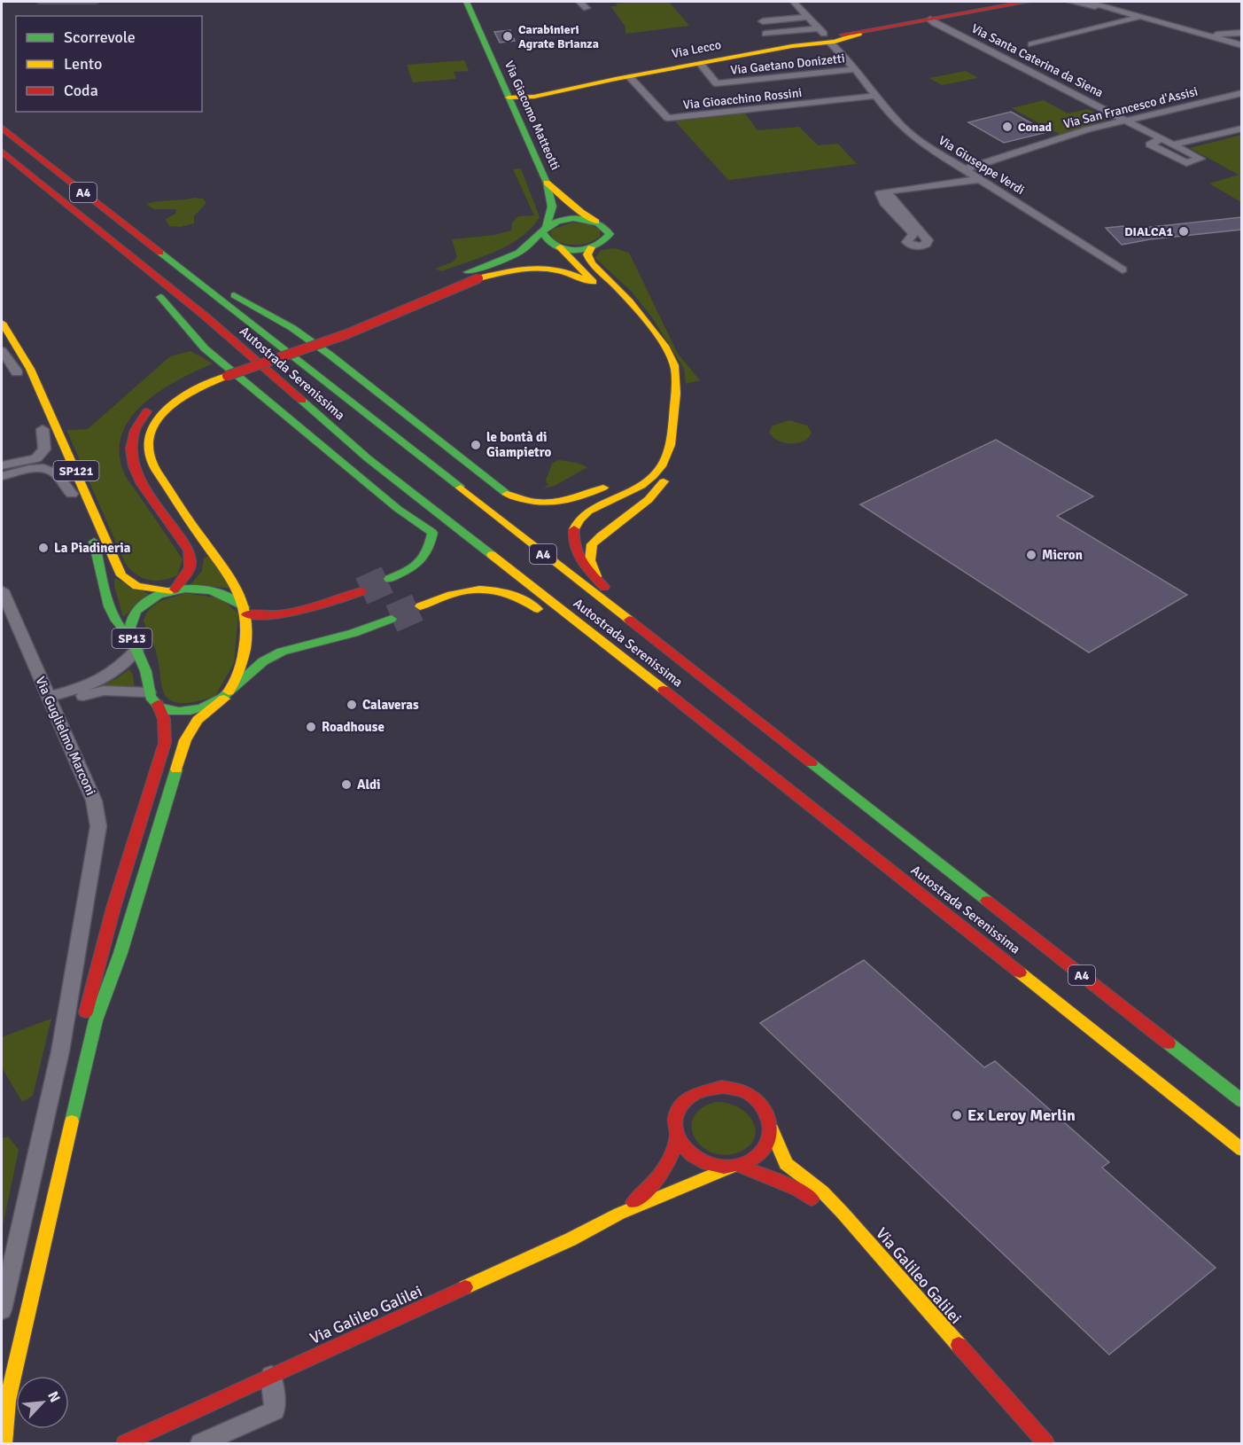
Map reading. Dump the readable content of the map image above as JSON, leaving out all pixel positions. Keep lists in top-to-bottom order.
{
  "streets": {
    "main road": [
      "Via Lecco",
      "Via Giacomo Matteotti",
      "A4",
      "Autostrada Serenissima",
      "SP121",
      "SP13",
      "Via Galileo Galilei"
    ],
    "street": [
      "Via Santa Caterina da Siena",
      "Via Gaetano Donizetti",
      "Via Gioacchino Rossini",
      "Via San Francesco d'Assisi",
      "Via Giuseppe Verdi",
      "Via Guglielmo Marconi"
    ]
  },
  "crossings": [
    ["Via Lecco", "Via Santa Caterina da Siena"],
    ["Via Lecco", "Via Gaetano Donizetti"],
    ["Via Lecco", "Via Gioacchino Rossini"],
    ["Via Lecco", "Via Giacomo Matteotti"],
    ["Via Lecco", "Via Giuseppe Verdi"],
    ["Via Santa Caterina da Siena", "Via San Francesco d'Assisi"],
    ["Via Gaetano Donizetti", "Via Giuseppe Verdi"],
    ["Via Gioacchino Rossini", "Via Giuseppe Verdi"],
    ["Via San Francesco d'Assisi", "Via Giuseppe Verdi"],
    ["SP121", "SP13"]
  ],
  "places": [
    "Carabinieri Agrate Brianza",
    "Conad",
    "DIALCA1",
    "le bontà di Giampietro",
    "La Piadineria",
    "Micron",
    "Calaveras",
    "Roadhouse",
    "Aldi",
    "Ex Leroy Merlin"
  ],
  "legend": ["Scorrevole", "Lento", "Coda"],
  "north": "top right"
}
